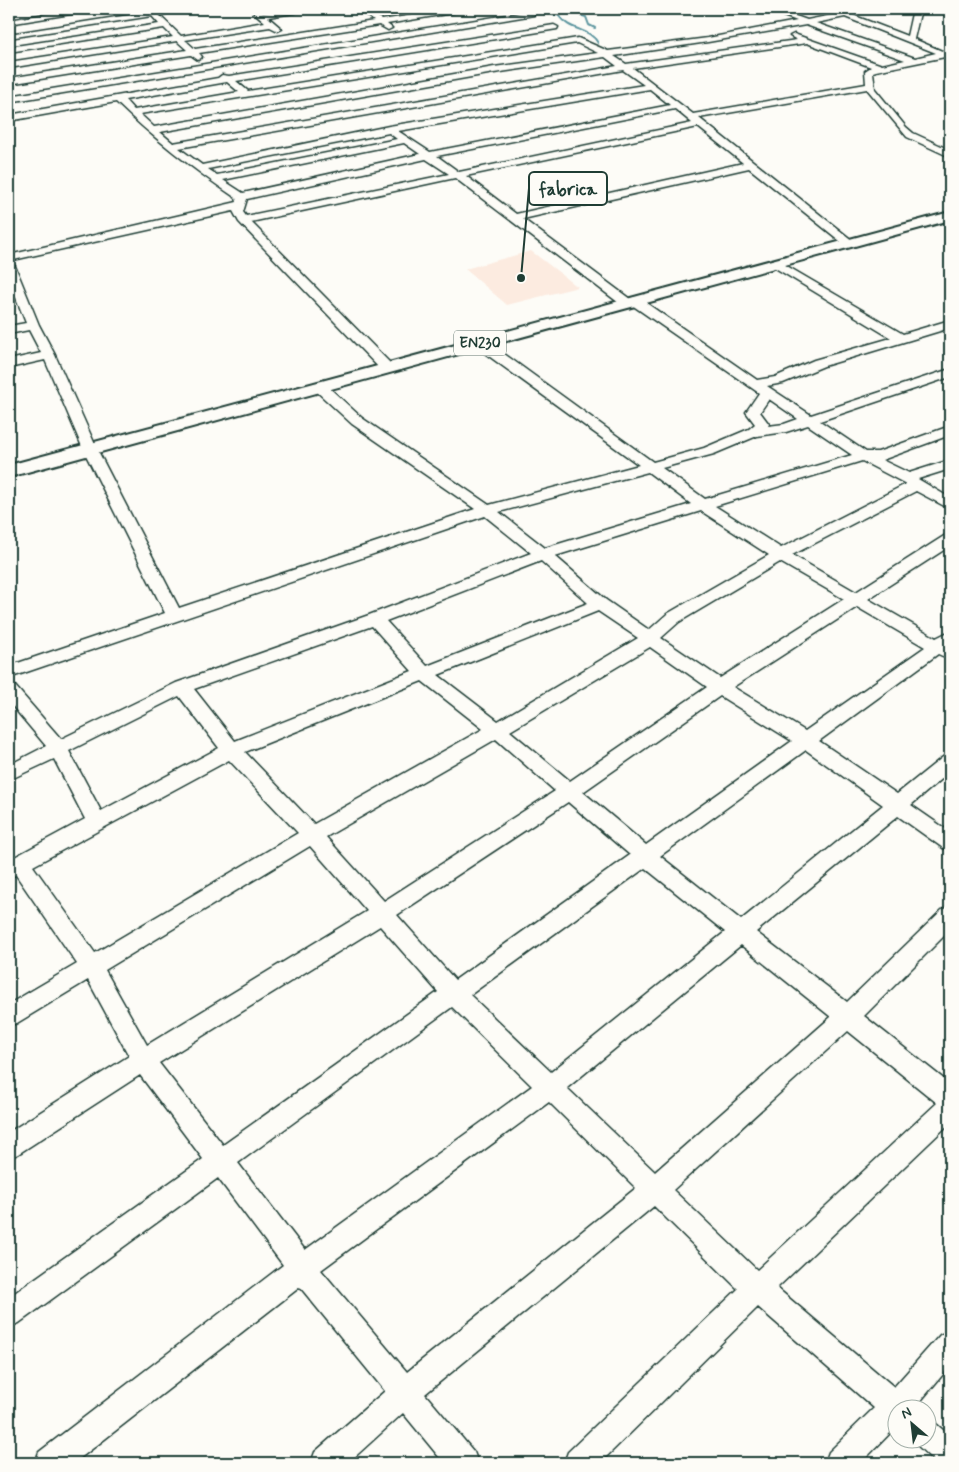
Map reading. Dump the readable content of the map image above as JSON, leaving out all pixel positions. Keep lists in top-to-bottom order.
{
  "streets": {
    "main road": ["EN230"]
  },
  "places": ["fabrica"],
  "north": "top left"
}
